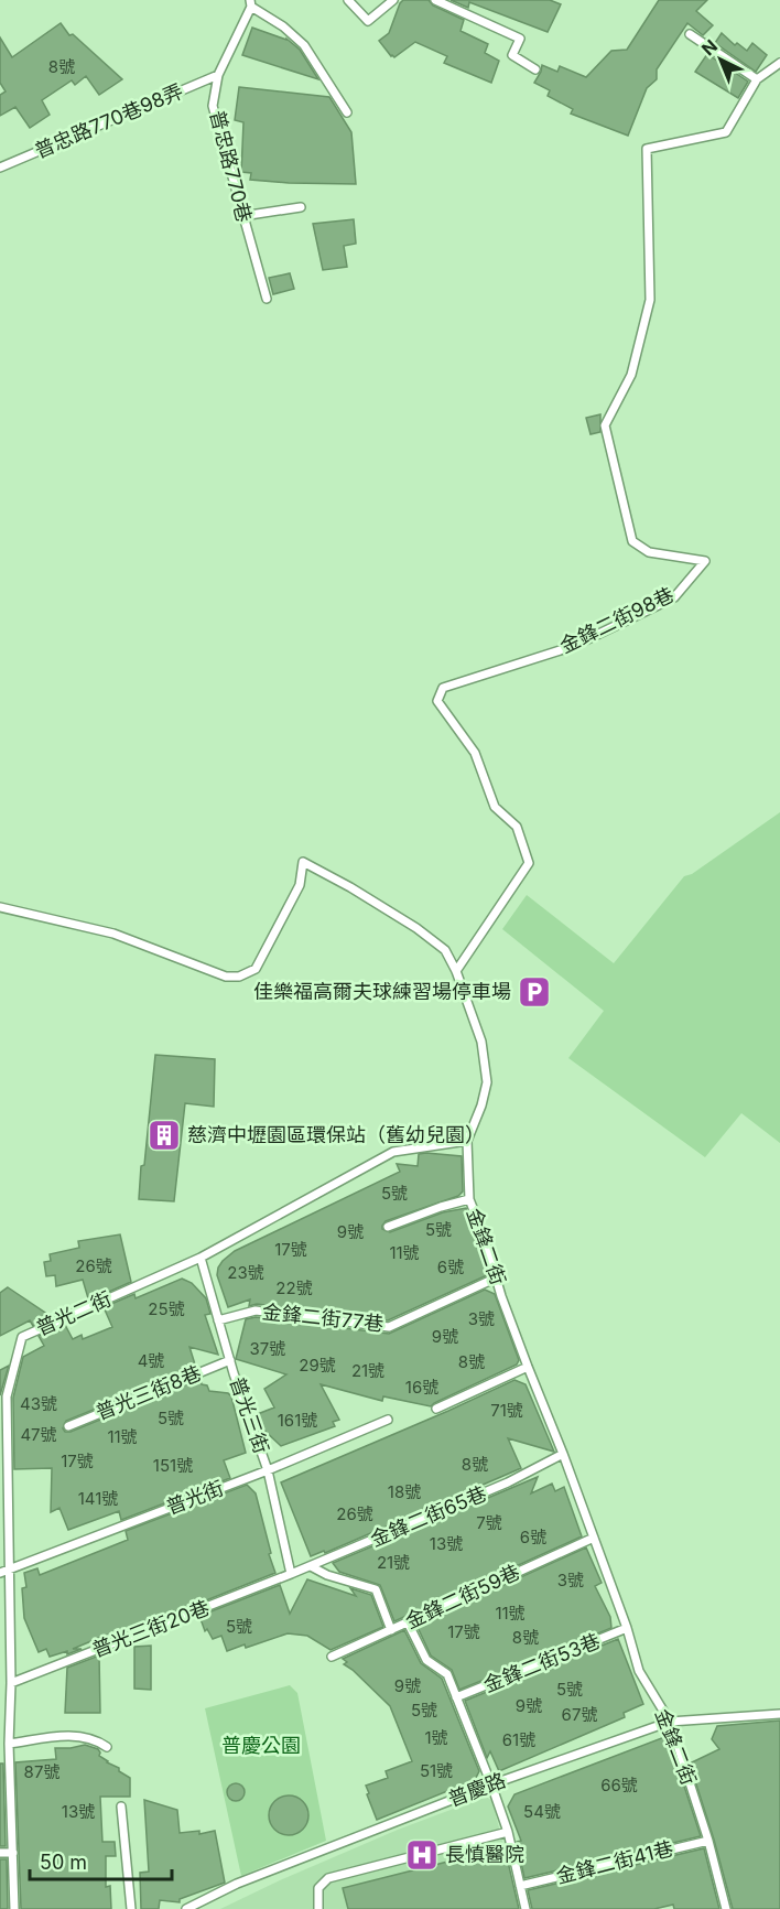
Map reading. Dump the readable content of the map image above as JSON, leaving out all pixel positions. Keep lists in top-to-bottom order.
{
  "streets": {
    "lane": [
      "普忠路770巷98弄",
      "普忠路770巷",
      "金鋒二街98巷",
      "金鋒二街",
      "普光二街",
      "金鋒二街77巷",
      "普光三街8巷",
      "普光三街",
      "普光街",
      "金鋒二街65巷",
      "金鋒二街59巷",
      "普光三街20巷",
      "金鋒二街53巷",
      "普慶路",
      "金鋒二街41巷"
    ]
  },
  "crossings": [
    ["普忠路770巷98弄", "普忠路770巷"],
    ["金鋒二街98巷", "金鋒二街"],
    ["金鋒二街", "普光二街"],
    ["金鋒二街", "金鋒二街77巷"],
    ["金鋒二街", "金鋒二街65巷"],
    ["金鋒二街", "金鋒二街59巷"],
    ["金鋒二街", "金鋒二街53巷"],
    ["金鋒二街", "普慶路"],
    ["金鋒二街", "金鋒二街41巷"],
    ["普光二街", "普光三街"],
    ["普光二街", "普光街"],
    ["普光二街", "普光三街20巷"],
    ["金鋒二街77巷", "普光三街"],
    ["普光三街8巷", "普光三街"],
    ["普光三街", "普光街"],
    ["普光三街", "金鋒二街65巷"],
    ["普光三街", "普光三街20巷"],
    ["金鋒二街65巷", "普光三街20巷"]
  ],
  "parks": ["普慶公園"],
  "places": {
    "parking": ["佳樂福高爾夫球練習場停車場"],
    "building": ["慈濟中壢園區環保站（舊幼兒園）"],
    "hospital": ["長慎醫院"]
  },
  "house_numbers": [
    "8號",
    "5號",
    "5號",
    "9號",
    "17號",
    "11號",
    "26號",
    "6號",
    "23號",
    "22號",
    "25號",
    "3號",
    "9號",
    "37號",
    "4號",
    "8號",
    "29號",
    "21號",
    "16號",
    "43號",
    "71號",
    "5號",
    "161號",
    "47號",
    "11號",
    "17號",
    "8號",
    "151號",
    "18號",
    "141號",
    "26號",
    "7號",
    "6號",
    "13號",
    "21號",
    "3號",
    "11號",
    "5號",
    "17號",
    "8號",
    "9號",
    "5號",
    "9號",
    "5號",
    "67號",
    "1號",
    "61號",
    "51號",
    "87號",
    "66號",
    "13號",
    "54號"
  ],
  "scale_bar": "50 m",
  "north": "top left"
}
